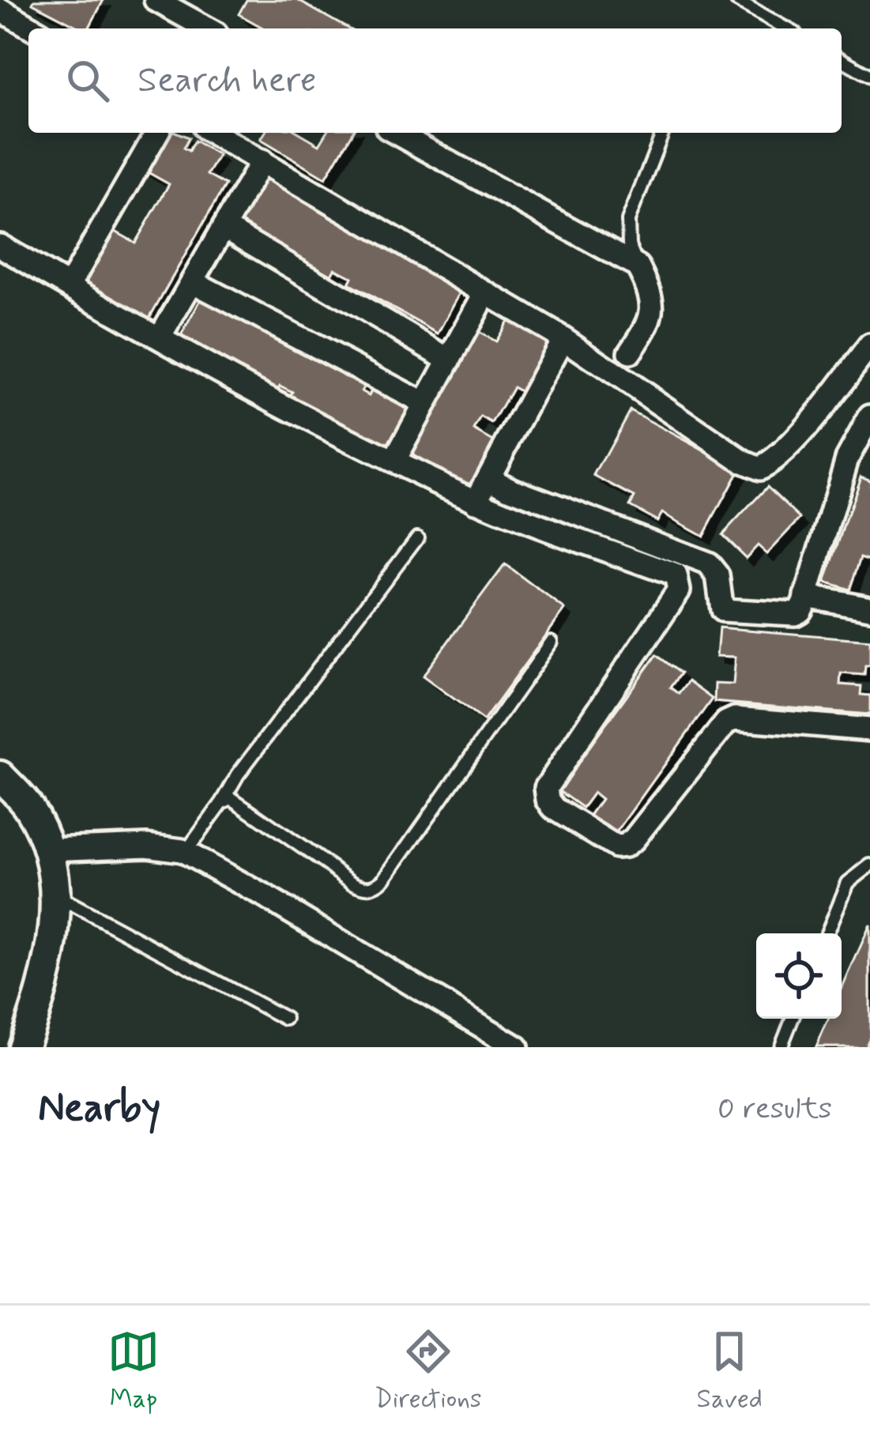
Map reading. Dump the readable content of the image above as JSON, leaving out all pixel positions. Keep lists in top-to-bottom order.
{
  "page": {
    "search": "Search here",
    "heading": ["Nearby", "0 results"],
    "nav": ["Map", "Directions", "Saved"]
  }
}
